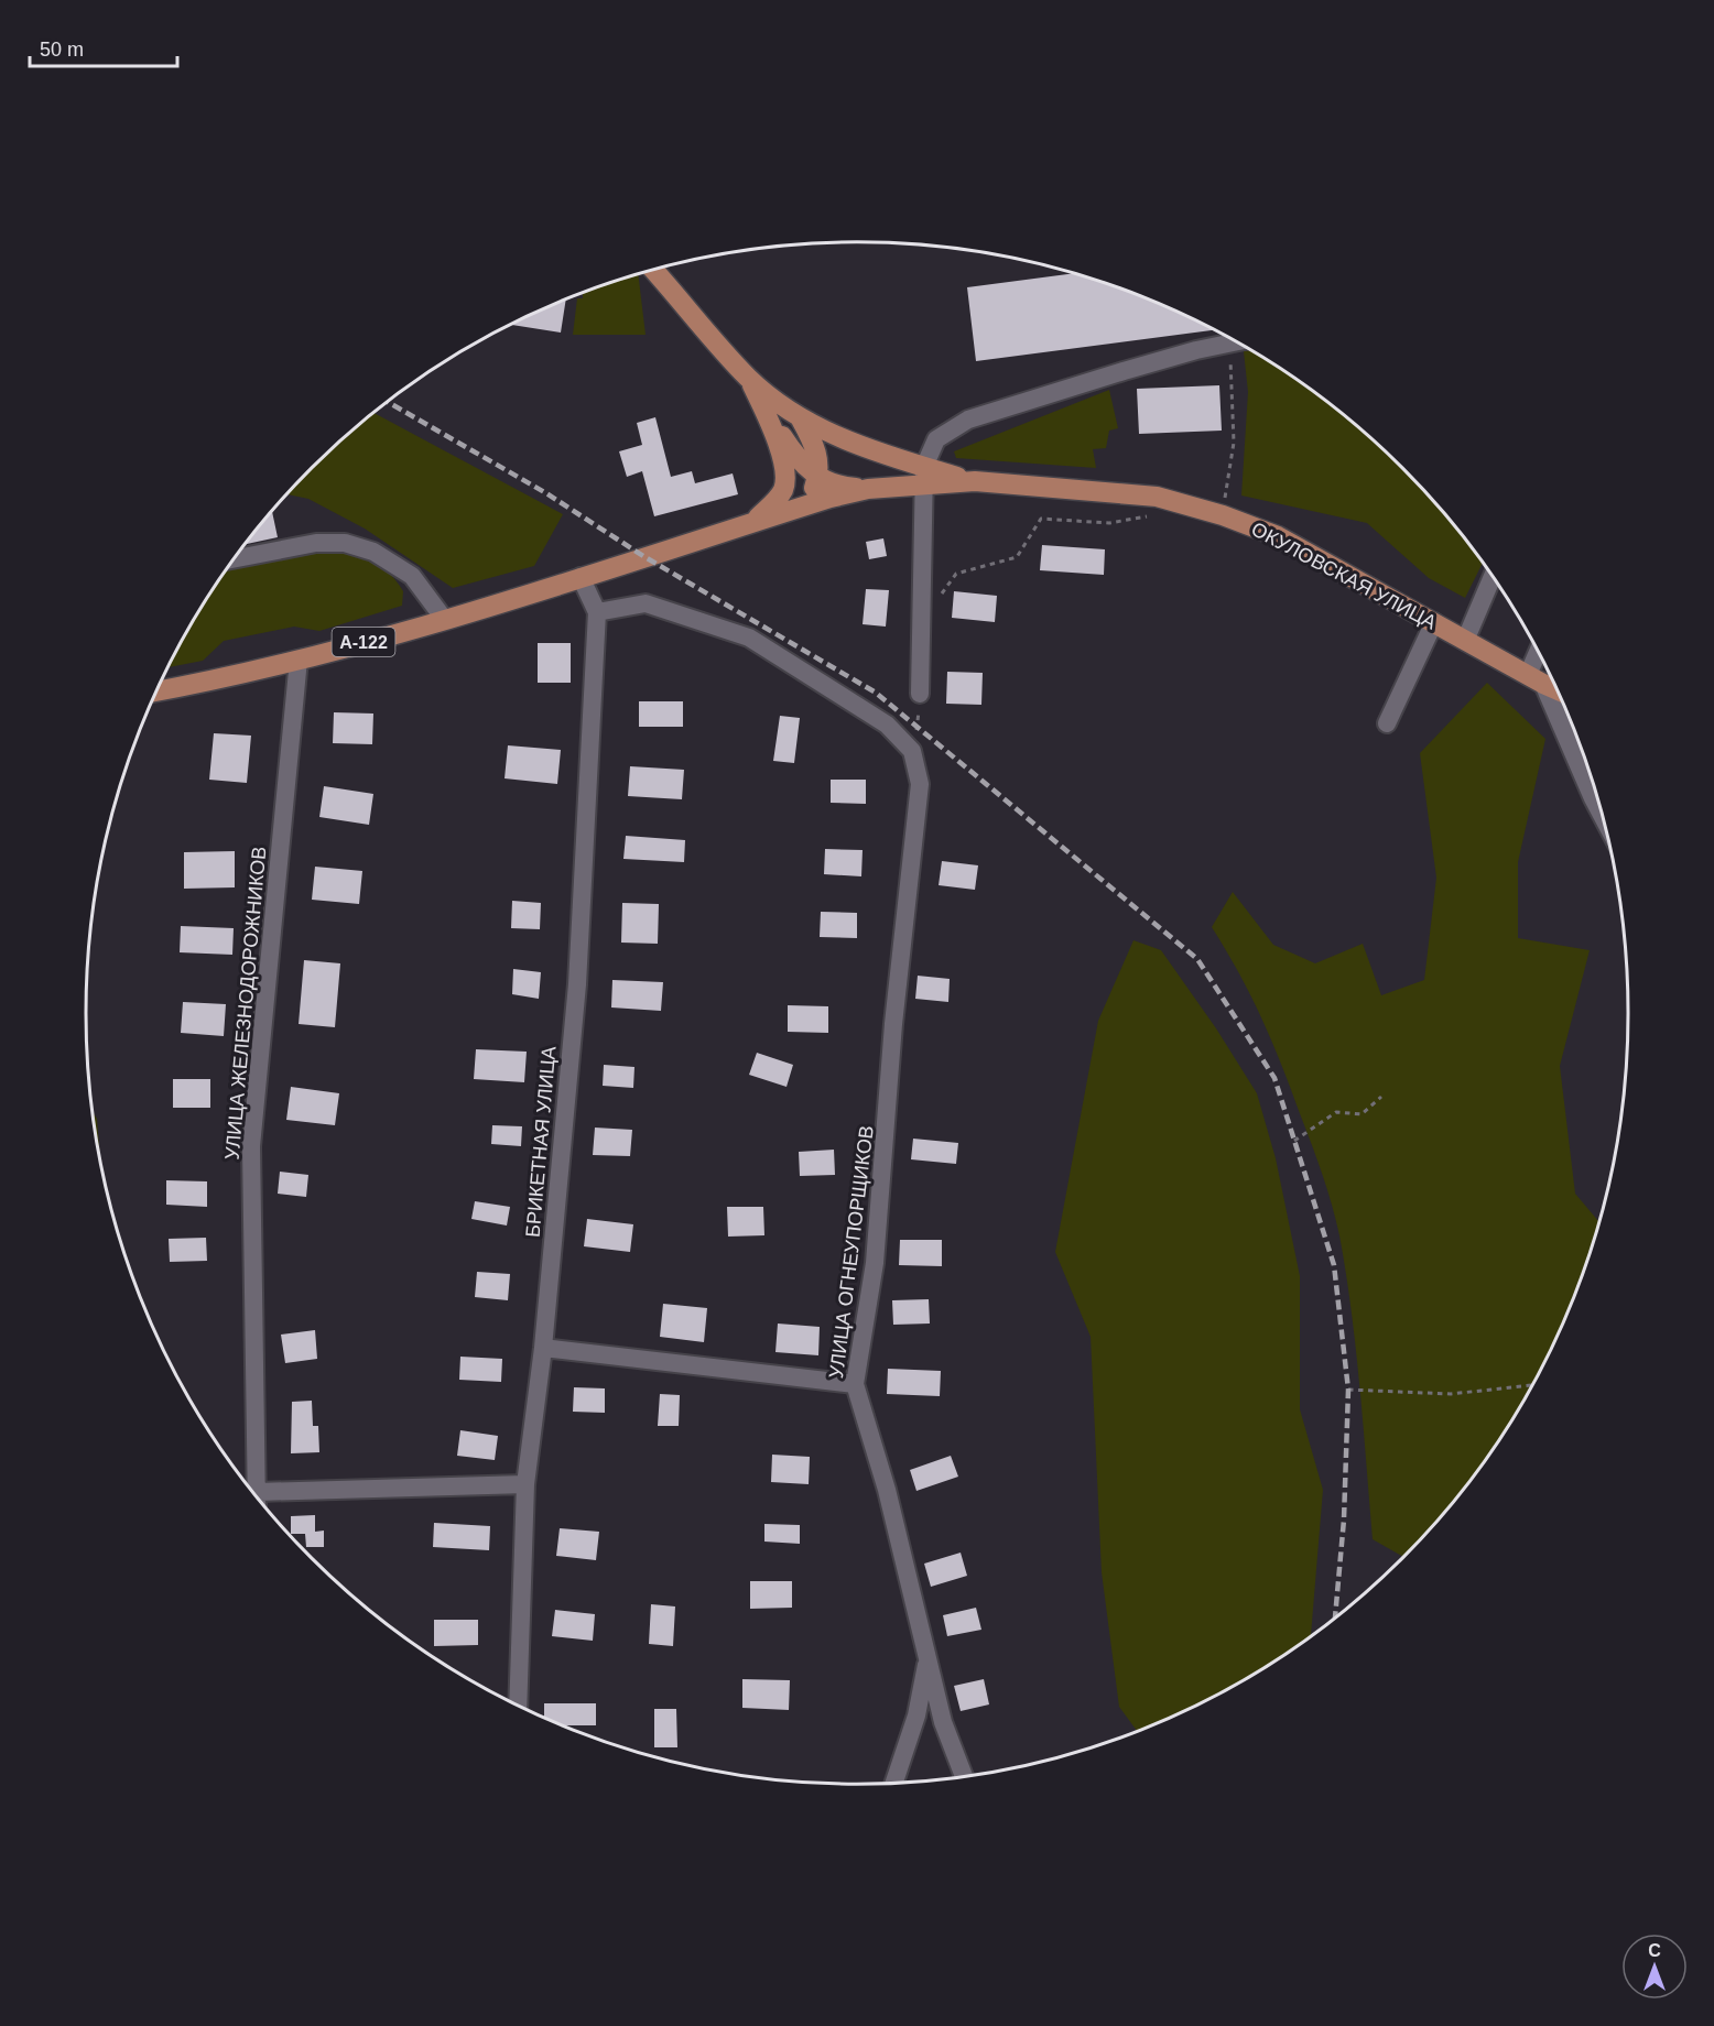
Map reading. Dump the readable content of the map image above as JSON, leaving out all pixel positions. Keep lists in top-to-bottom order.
{
  "streets": {
    "main road": ["ОКУЛОВСКАЯ УЛИЦА", "А-122"],
    "street": ["УЛИЦА ЖЕЛЕЗНОДОРОЖНИКОВ", "БРИКЕТНАЯ УЛИЦА", "УЛИЦА ОГНЕУПОРЩИКОВ"]
  },
  "crossings": [
    ["А-122", "УЛИЦА ЖЕЛЕЗНОДОРОЖНИКОВ"],
    ["А-122", "БРИКЕТНАЯ УЛИЦА"]
  ],
  "scale_bar": "50 m",
  "north": "top"
}
